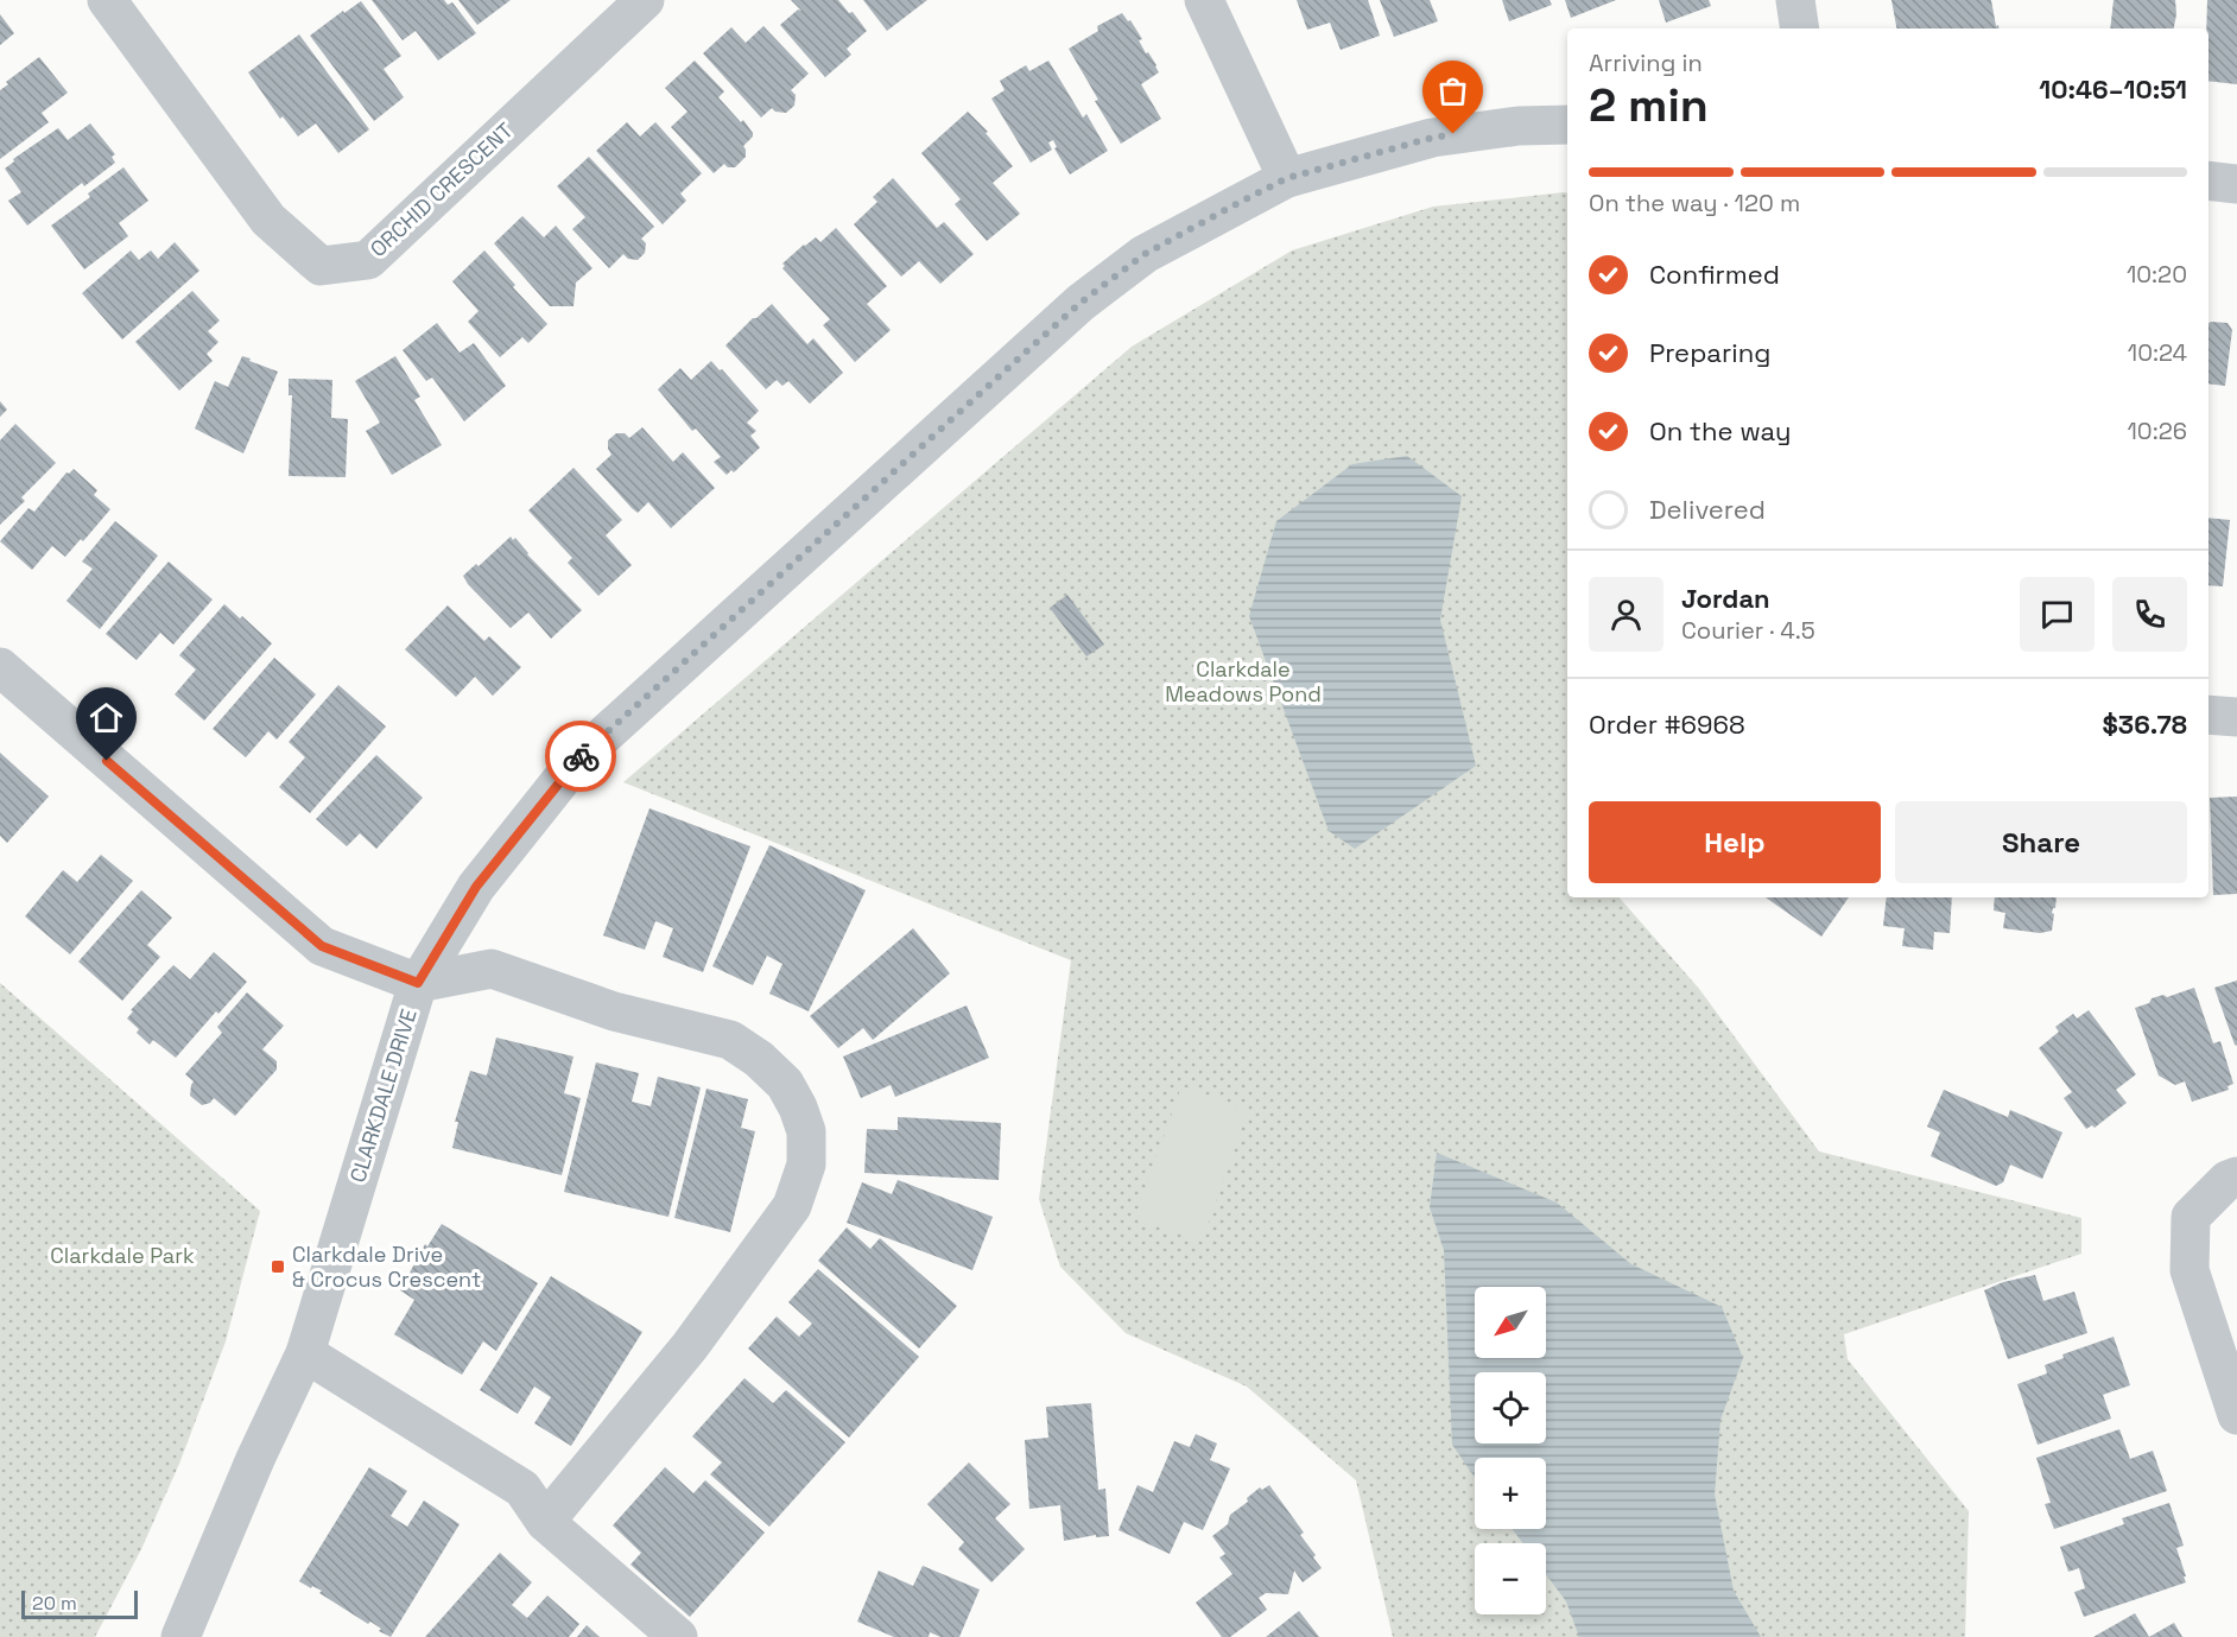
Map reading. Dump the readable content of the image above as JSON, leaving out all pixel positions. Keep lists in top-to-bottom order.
{
  "streets": {
    "street": ["ORCHID CRESCENT", "CLARKDALE DRIVE"]
  },
  "parks": ["Clarkdale Meadows Pond", "Clarkdale Park"],
  "places": {
    "transit": ["Clarkdale Drive & Crocus Crescent"]
  },
  "scale_bar": "20 m",
  "north": "bottom left",
  "page": {
    "heading": ["2 min", "Arriving in", "10:46–10:51"],
    "panel": [
      "Jordan",
      "Courier · 4.5",
      "Order #6968",
      "$36.78"
    ],
    "bar": "On the way · 120 m",
    "list": [
      ["Confirmed", "10:20"],
      ["Preparing", "10:24"],
      ["On the way", "10:26"],
      "Delivered"
    ],
    "buttons": ["Help", "Share"],
    "map_buttons": ["+", "−"],
    "scale": "20 m"
  }
}
